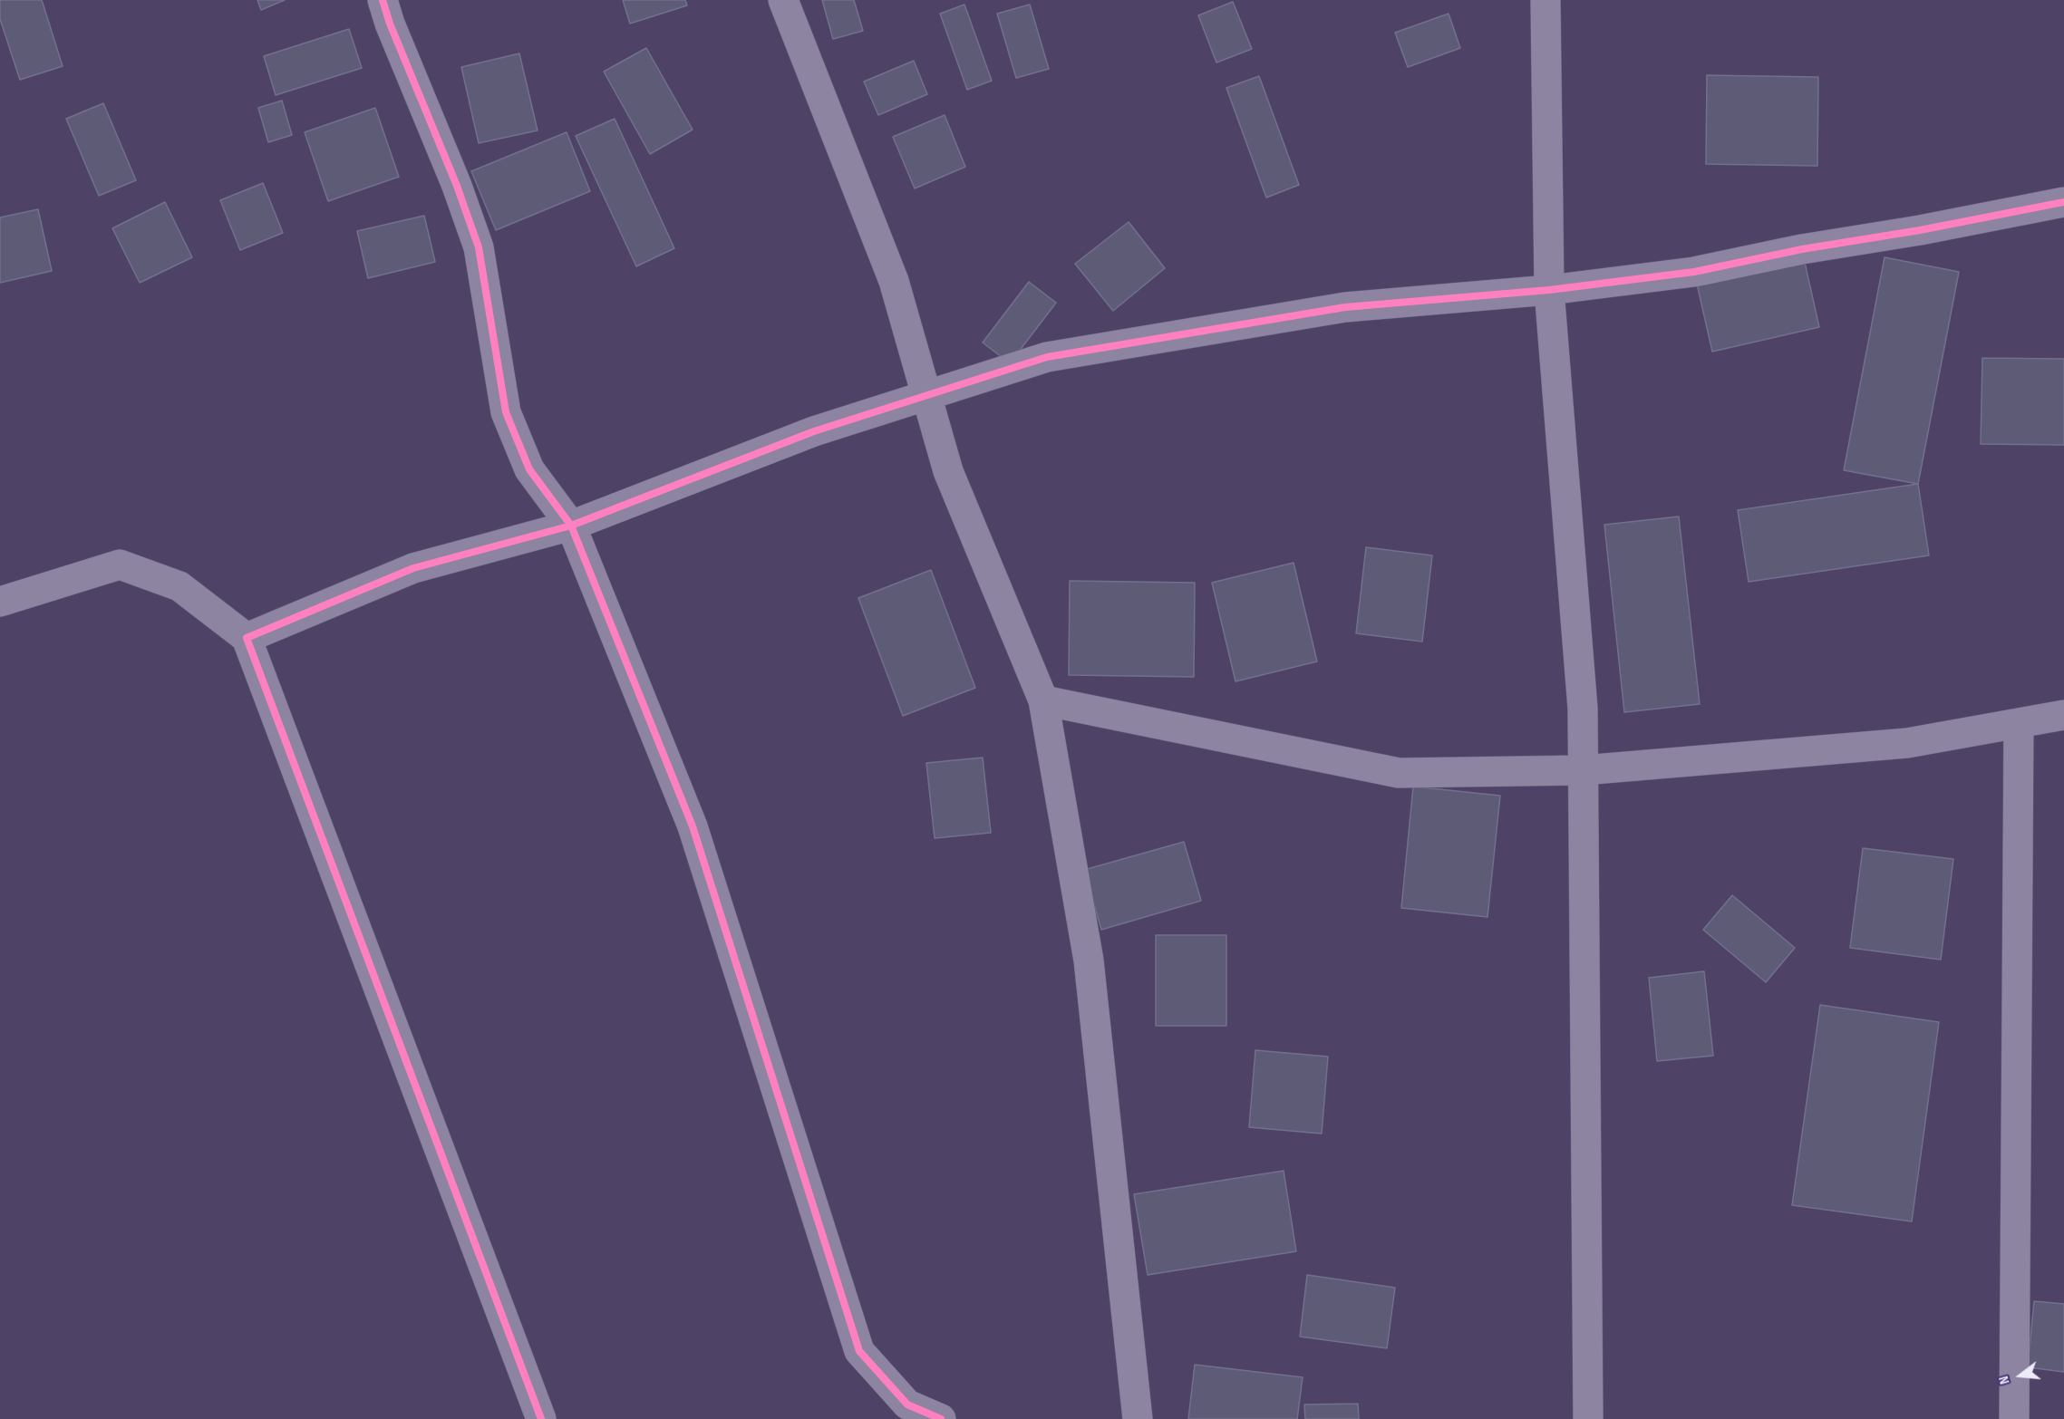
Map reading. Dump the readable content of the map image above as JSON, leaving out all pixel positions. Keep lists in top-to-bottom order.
{
  "north": "left"
}
